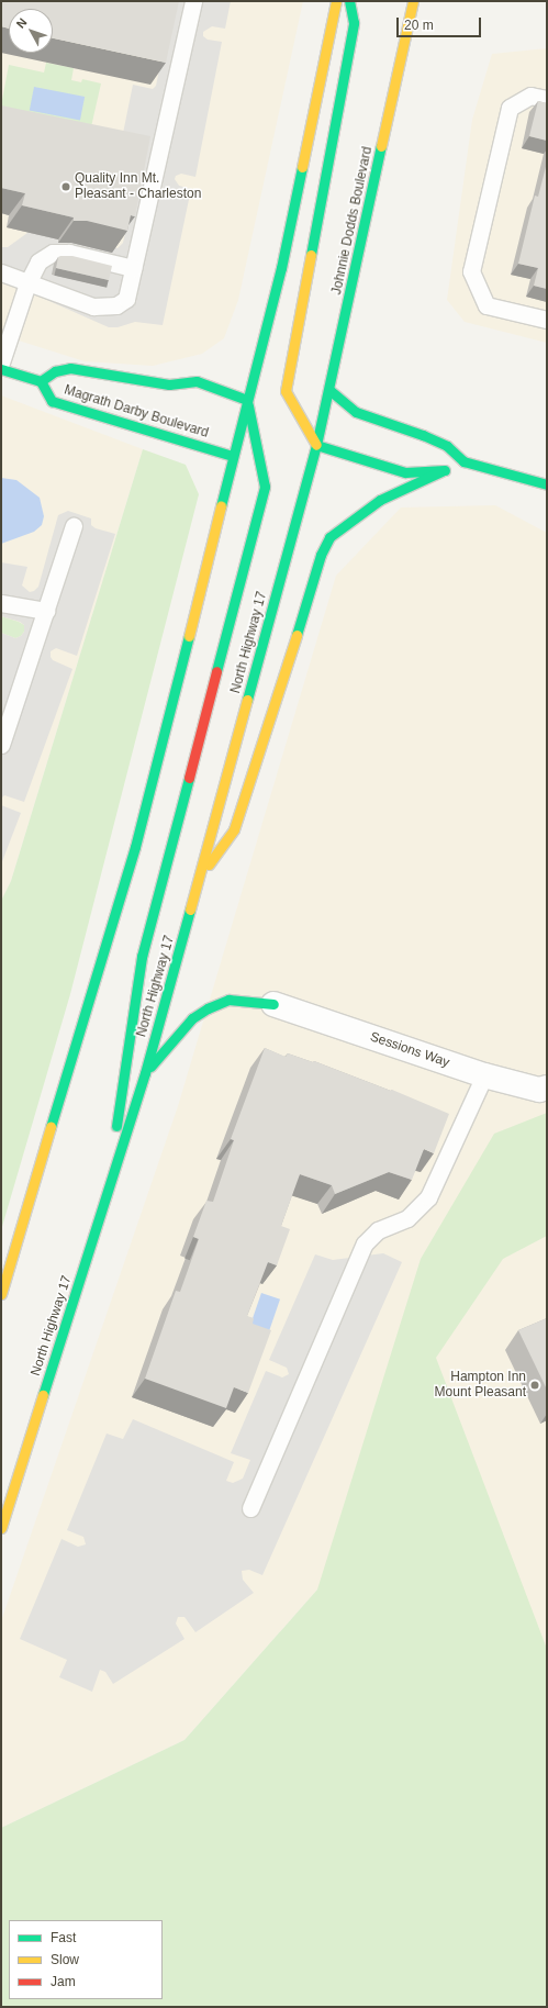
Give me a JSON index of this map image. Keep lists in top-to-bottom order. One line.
{"streets":{"main road":["Johnnie Dodds Boulevard","Magrath Darby Boulevard","North Highway 17"],"street":["Sessions Way"]},"crossings":[["Johnnie Dodds Boulevard","North Highway 17"]],"places":["Quality Inn Mt. Pleasant - Charleston","Hampton Inn Mount Pleasant"],"legend":["Fast","Slow","Jam"],"scale_bar":"20 m","north":"top left"}
